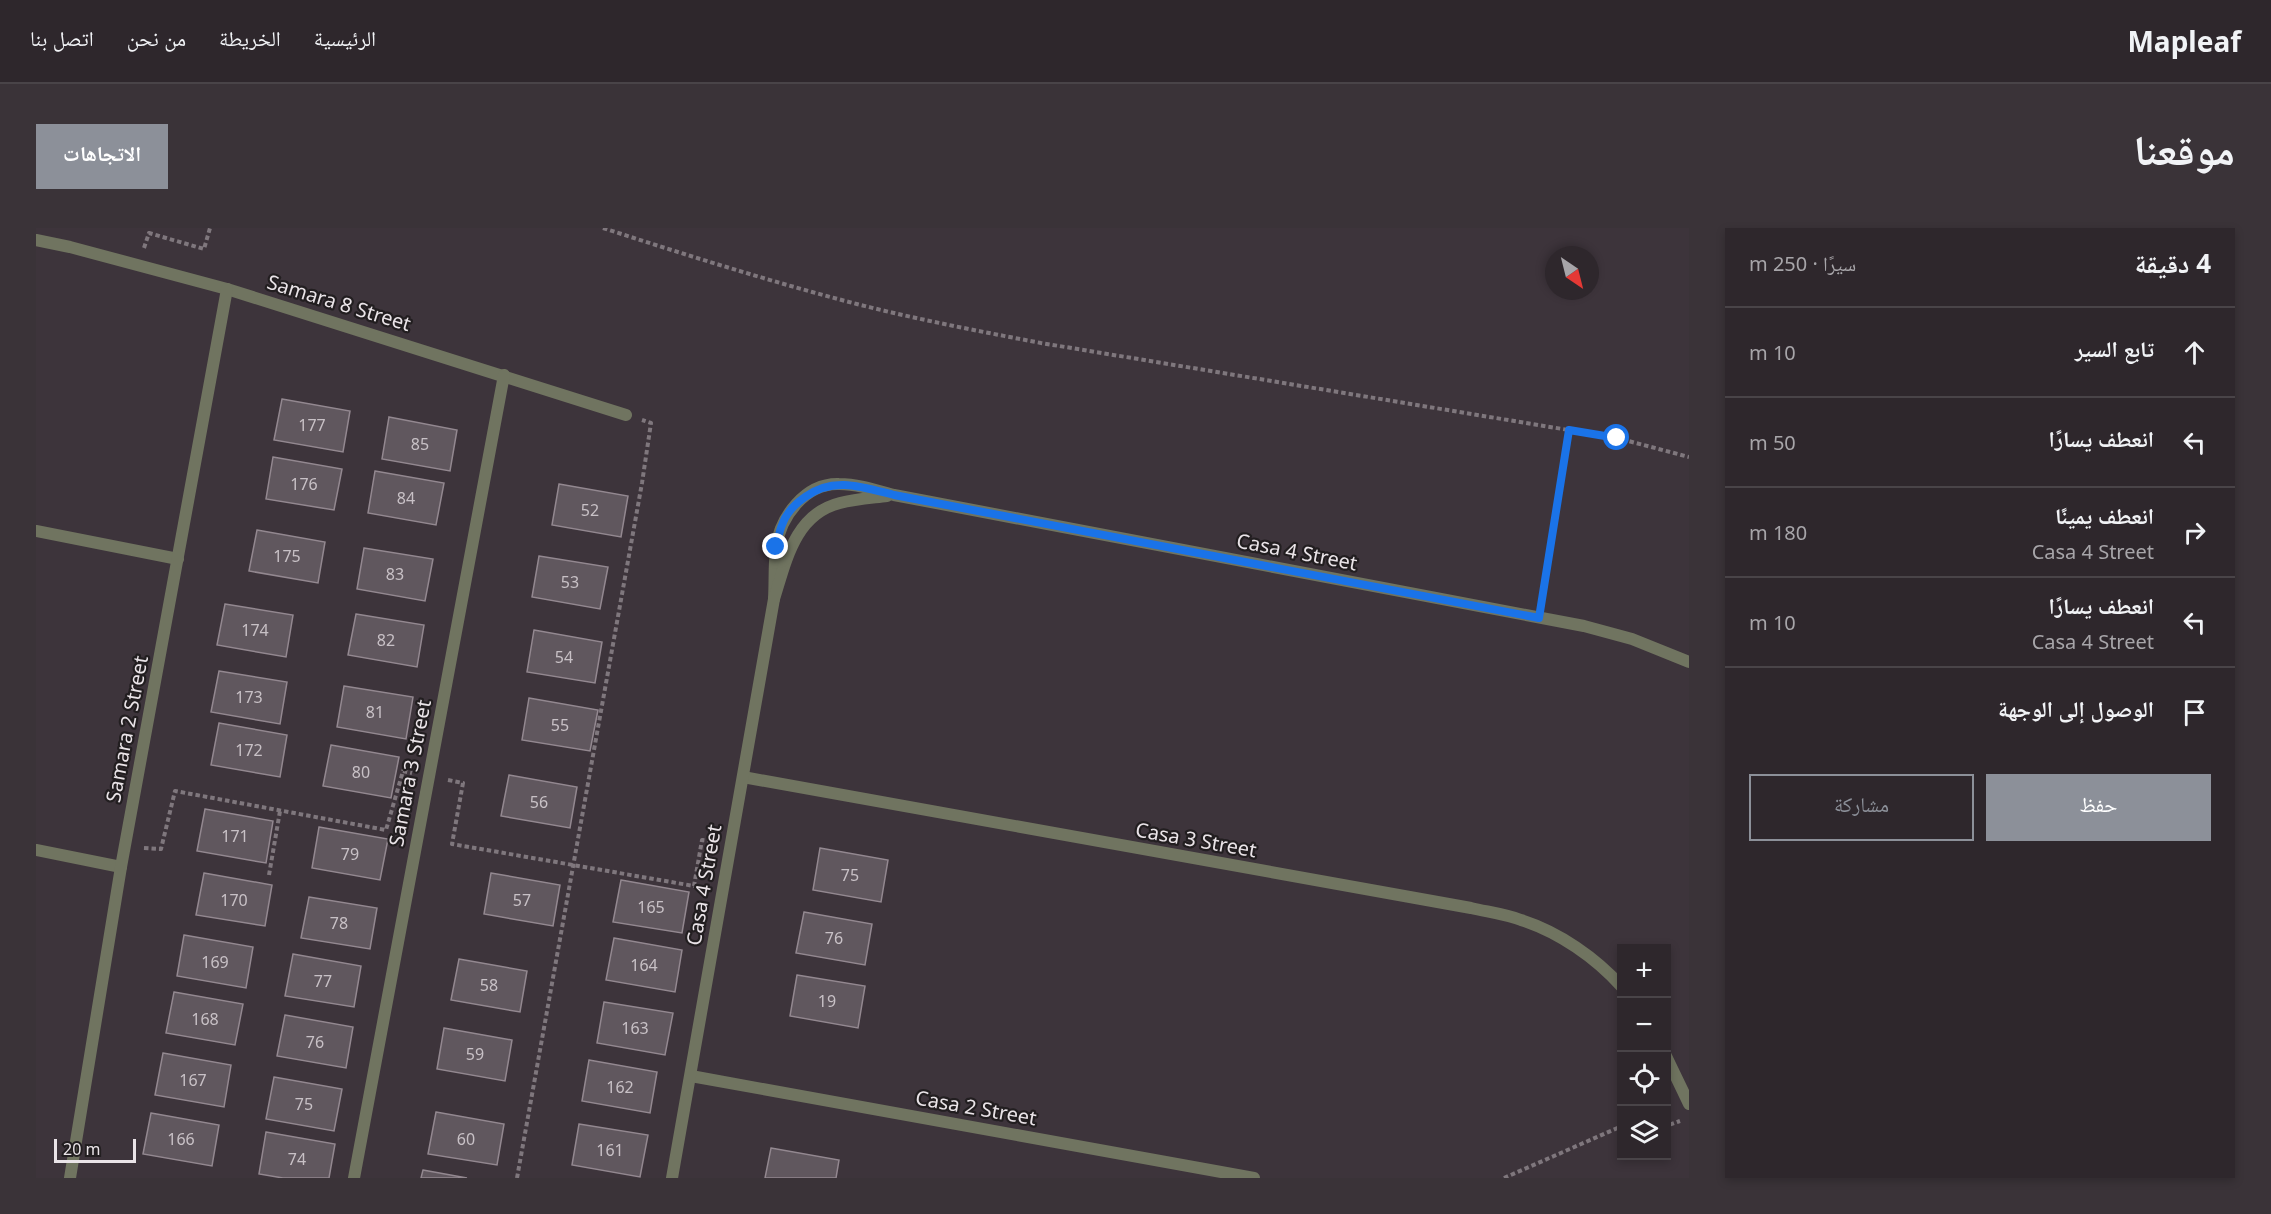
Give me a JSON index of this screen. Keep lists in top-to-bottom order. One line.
{"streets":{"street":["Samara 8 Street","Casa 4 Street","Samara 2 Street","Samara 3 Street","Casa 3 Street","Casa 2 Street"]},"crossings":[["Samara 8 Street","Samara 2 Street"],["Samara 8 Street","Samara 3 Street"],["Casa 4 Street","Casa 3 Street"],["Casa 4 Street","Casa 2 Street"]],"house_numbers":["177","85","176","84","52","175","83","53","174","82","54","173","81","55","172","80","56","171","79","75","170","57","165","78","76","169","164","77","58","19","168","163","76","59","167","162","75","166","60","161","74"],"scale_bar":"20 m","north":"bottom right","page":{"header":"Mapleaf","nav":["الرئيسية","الخريطة","من نحن","اتصل بنا"],"title":"موقعنا","buttons":["الاتجاهات",["حفظ","مشاركة"]],"heading":["4 دقيقة","سيرًا · 250 m"],"list":[["تابع السير","10 m"],["انعطف يسارًا","50 m"],["انعطف يمينًا","Casa 4 Street","180 m"],["انعطف يسارًا","Casa 4 Street","10 m"],"الوصول إلى الوجهة"],"map_buttons":["+","−"],"scale":"20 m"}}
